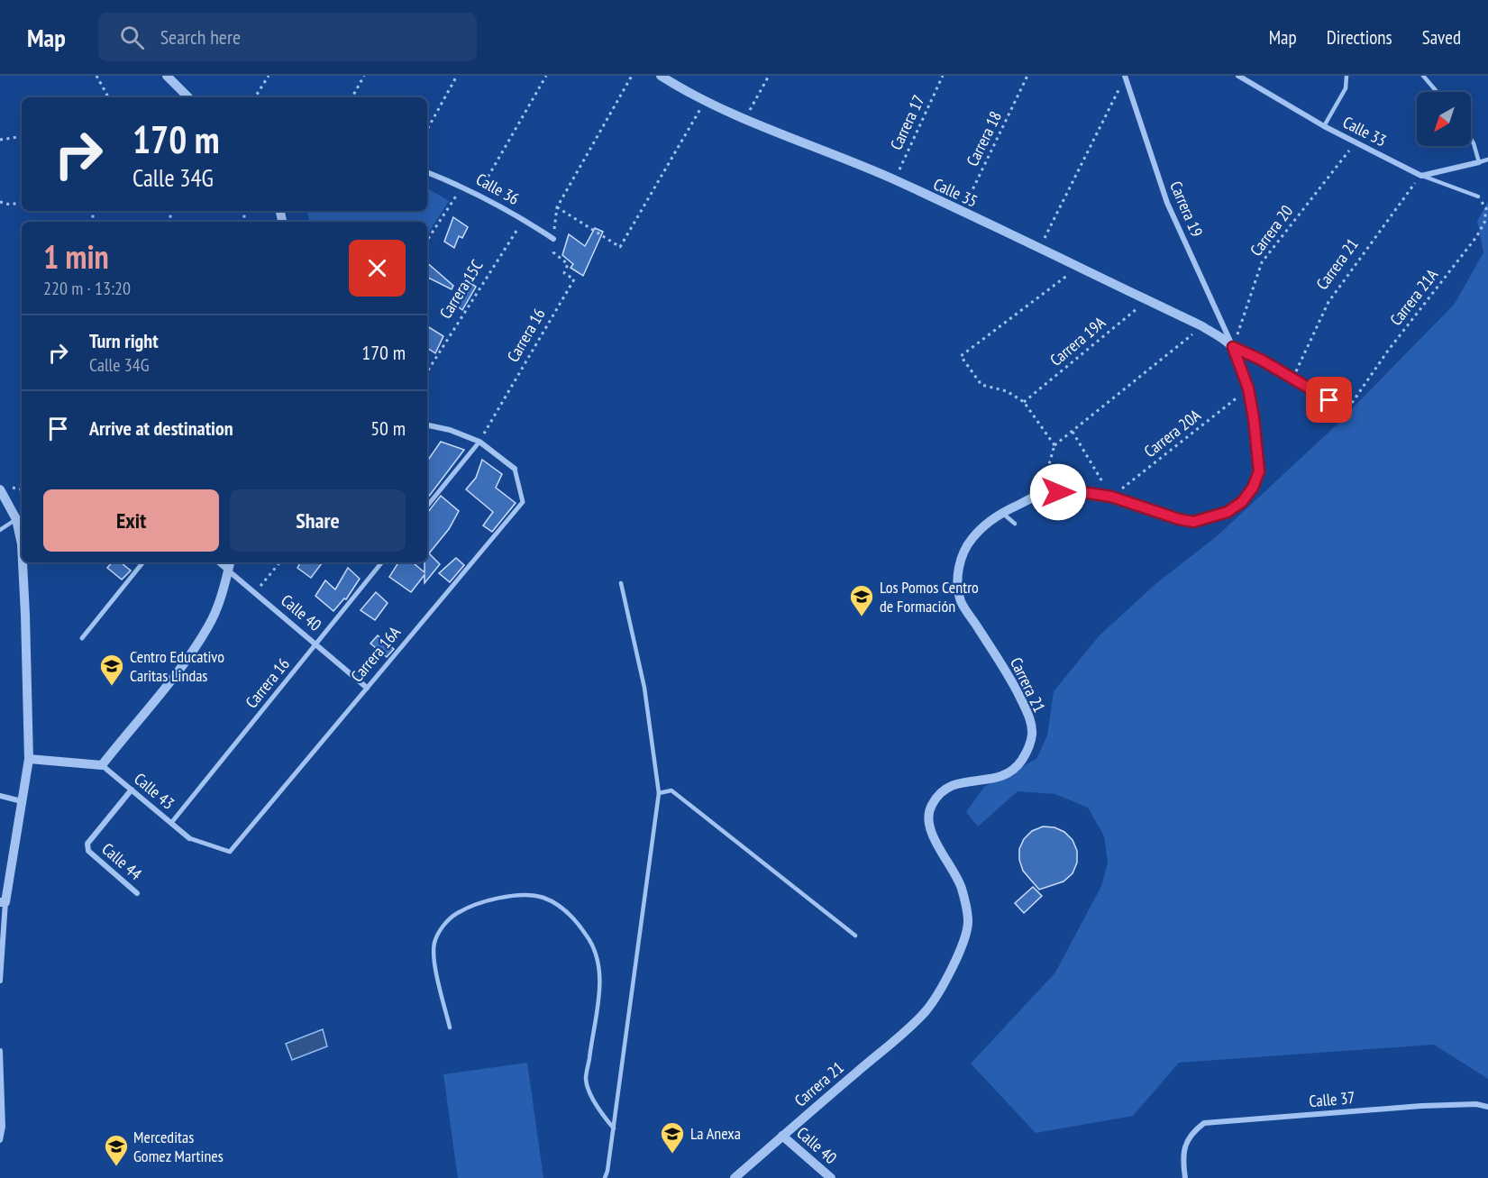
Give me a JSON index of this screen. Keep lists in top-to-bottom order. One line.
{"streets":{"street":["Calle 33","Calle 36","Calle 35","Carrera 19","Carrera 21","Carrera 16","Calle 40","Carrera 16A","Calle 43","Calle 44","Calle 37"],"path":["Carrera 17","Carrera 18","Carrera 20","Carrera 15C","Carrera 21A","Carrera 19A","Carrera 20A"]},"crossings":[["Carrera 17","Calle 35"],["Calle 33","Carrera 20"],["Calle 33","Carrera 21"],["Carrera 18","Calle 35"],["Calle 36","Carrera 15C"],["Calle 36","Carrera 16"],["Calle 35","Carrera 19"],["Calle 35","Carrera 20"],["Calle 35","Carrera 21"],["Calle 35","Carrera 19A"],["Carrera 19","Carrera 20"],["Carrera 19","Carrera 21"],["Carrera 20","Carrera 21"],["Carrera 21","Carrera 20A"],["Carrera 21","Calle 40"],["Carrera 16","Calle 40"],["Carrera 16","Calle 43"],["Calle 40","Carrera 16A"],["Carrera 16A","Calle 43"],["Calle 43","Calle 44"]],"places":{"school or university":["Los Pomos Centro de Formación","Centro Educativo Caritas Lindas","La Anexa","Merceditas Gomez Martines"]},"north":"bottom left","page":{"header":"Map","search":"Search here","nav":["Map","Directions","Saved"],"turn":["170 m","Calle 34G"],"heading":["1 min","220 m · 13:20"],"list":[{"name":"Turn right","note":"Calle 34G","value":"170 m"},{"name":"Arrive at destination","value":"50 m"}],"buttons":["Exit","Share"]}}
